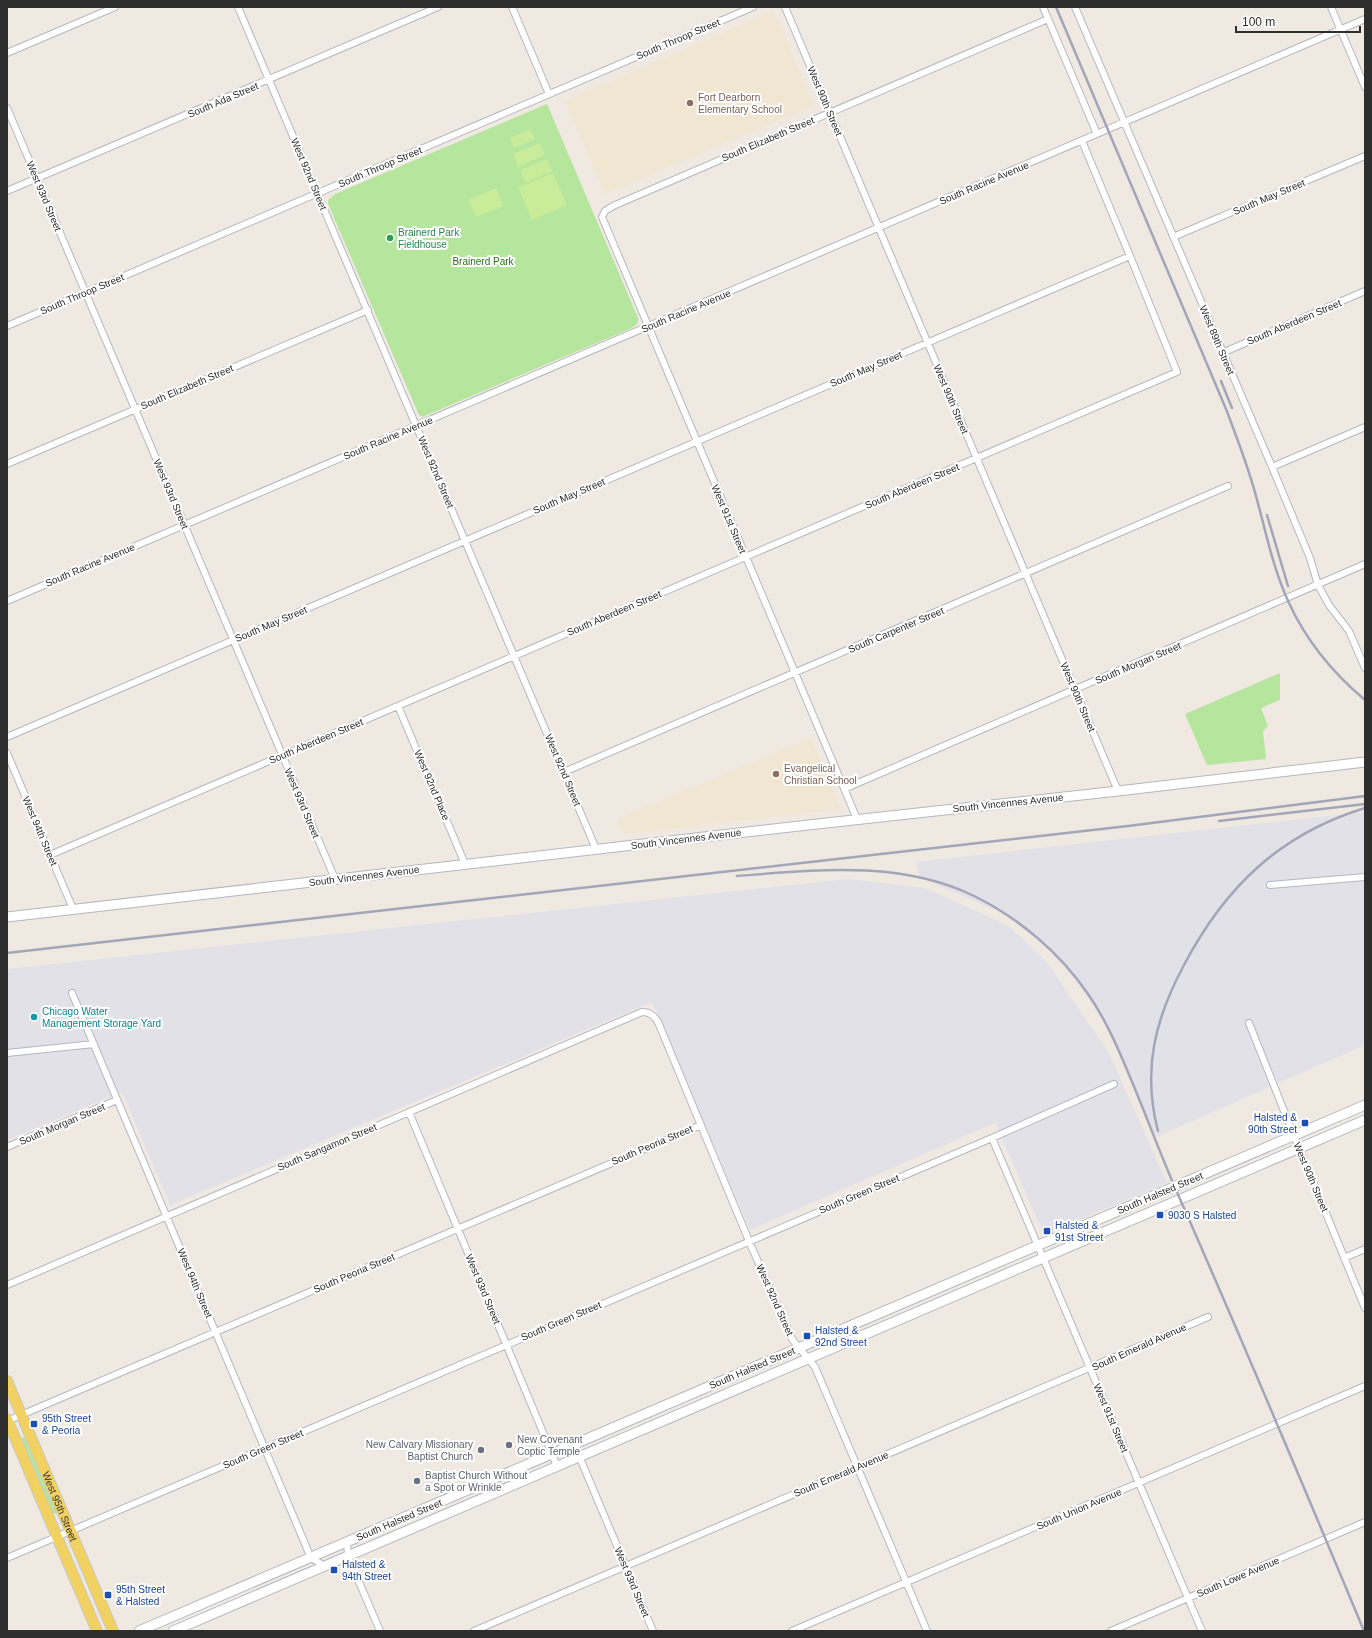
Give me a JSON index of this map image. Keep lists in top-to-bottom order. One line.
{"streets":{"main road":["South Vincennes Avenue","South Halsted Street","West 95th Street"],"street":["South Throop Street","South Ada Street","West 90th Street","South Elizabeth Street","West 92nd Street","South Racine Avenue","West 93rd Street","South May Street","South Aberdeen Street","West 89th Street","West 91st Street","South Carpenter Street","South Morgan Street","West 92nd Place","West 94th Street","South Peoria Street","South Sangamon Street","South Green Street","South Emerald Avenue","South Union Avenue","South Lowe Avenue"]},"crossings":[["South Throop Street","West 92nd Street"],["South Throop Street","West 93rd Street"],["South Ada Street","West 92nd Street"],["South Ada Street","West 93rd Street"],["West 90th Street","South Elizabeth Street"],["West 90th Street","South Racine Avenue"],["West 90th Street","South May Street"],["West 90th Street","South Aberdeen Street"],["West 90th Street","South Carpenter Street"],["West 90th Street","South Morgan Street"],["West 90th Street","South Vincennes Avenue"],["West 90th Street","South Halsted Street"],["South Elizabeth Street","West 92nd Street"],["South Elizabeth Street","West 93rd Street"],["South Elizabeth Street","West 91st Street"],["West 92nd Street","South Racine Avenue"],["West 92nd Street","South May Street"],["West 92nd Street","South Aberdeen Street"],["West 92nd Street","South Carpenter Street"],["West 92nd Street","South Vincennes Avenue"],["West 92nd Street","South Peoria Street"],["West 92nd Street","South Sangamon Street"],["West 92nd Street","South Halsted Street"],["West 92nd Street","South Green Street"],["West 92nd Street","South Emerald Avenue"],["West 92nd Street","South Union Avenue"],["South Racine Avenue","West 93rd Street"],["South Racine Avenue","West 89th Street"],["South Racine Avenue","West 91st Street"],["West 93rd Street","South May Street"],["West 93rd Street","South Aberdeen Street"],["West 93rd Street","South Vincennes Avenue"],["West 93rd Street","South Peoria Street"],["West 93rd Street","South Sangamon Street"],["West 93rd Street","South Halsted Street"],["West 93rd Street","South Green Street"],["West 93rd Street","South Emerald Avenue"],["South May Street","South Aberdeen Street"],["South May Street","West 89th Street"],["South May Street","West 91st Street"],["South Aberdeen Street","West 89th Street"],["South Aberdeen Street","West 91st Street"],["South Aberdeen Street","West 92nd Place"],["South Aberdeen Street","West 94th Street"],["West 89th Street","South Morgan Street"],["West 91st Street","South Carpenter Street"],["West 91st Street","South Morgan Street"],["West 91st Street","South Vincennes Avenue"],["West 91st Street","South Halsted Street"],["West 91st Street","South Green Street"],["West 91st Street","South Emerald Avenue"],["West 91st Street","South Union Avenue"],["West 91st Street","South Lowe Avenue"],["South Morgan Street","West 94th Street"],["West 92nd Place","South Vincennes Avenue"],["South Vincennes Avenue","West 94th Street"],["West 94th Street","South Peoria Street"],["West 94th Street","South Sangamon Street"],["West 94th Street","South Halsted Street"],["West 94th Street","South Green Street"],["South Peoria Street","West 95th Street"],["South Green Street","West 95th Street"]],"parks":["Brainerd Park"],"places":{"other":["Fort Dearborn Elementary School","Brainerd Park Fieldhouse","Evangelical Christian School","Chicago Water Management Storage Yard","New Covenant Coptic Temple","New Calvary Missionary Baptist Church","Baptist Church Without a Spot or Wrinkle"],"transit":["Halsted & 90th Street","9030 S Halsted","Halsted & 91st Street","Halsted & 92nd Street","95th Street & Peoria","Halsted & 94th Street","95th Street & Halsted"]},"scale_bar":"100 m"}
